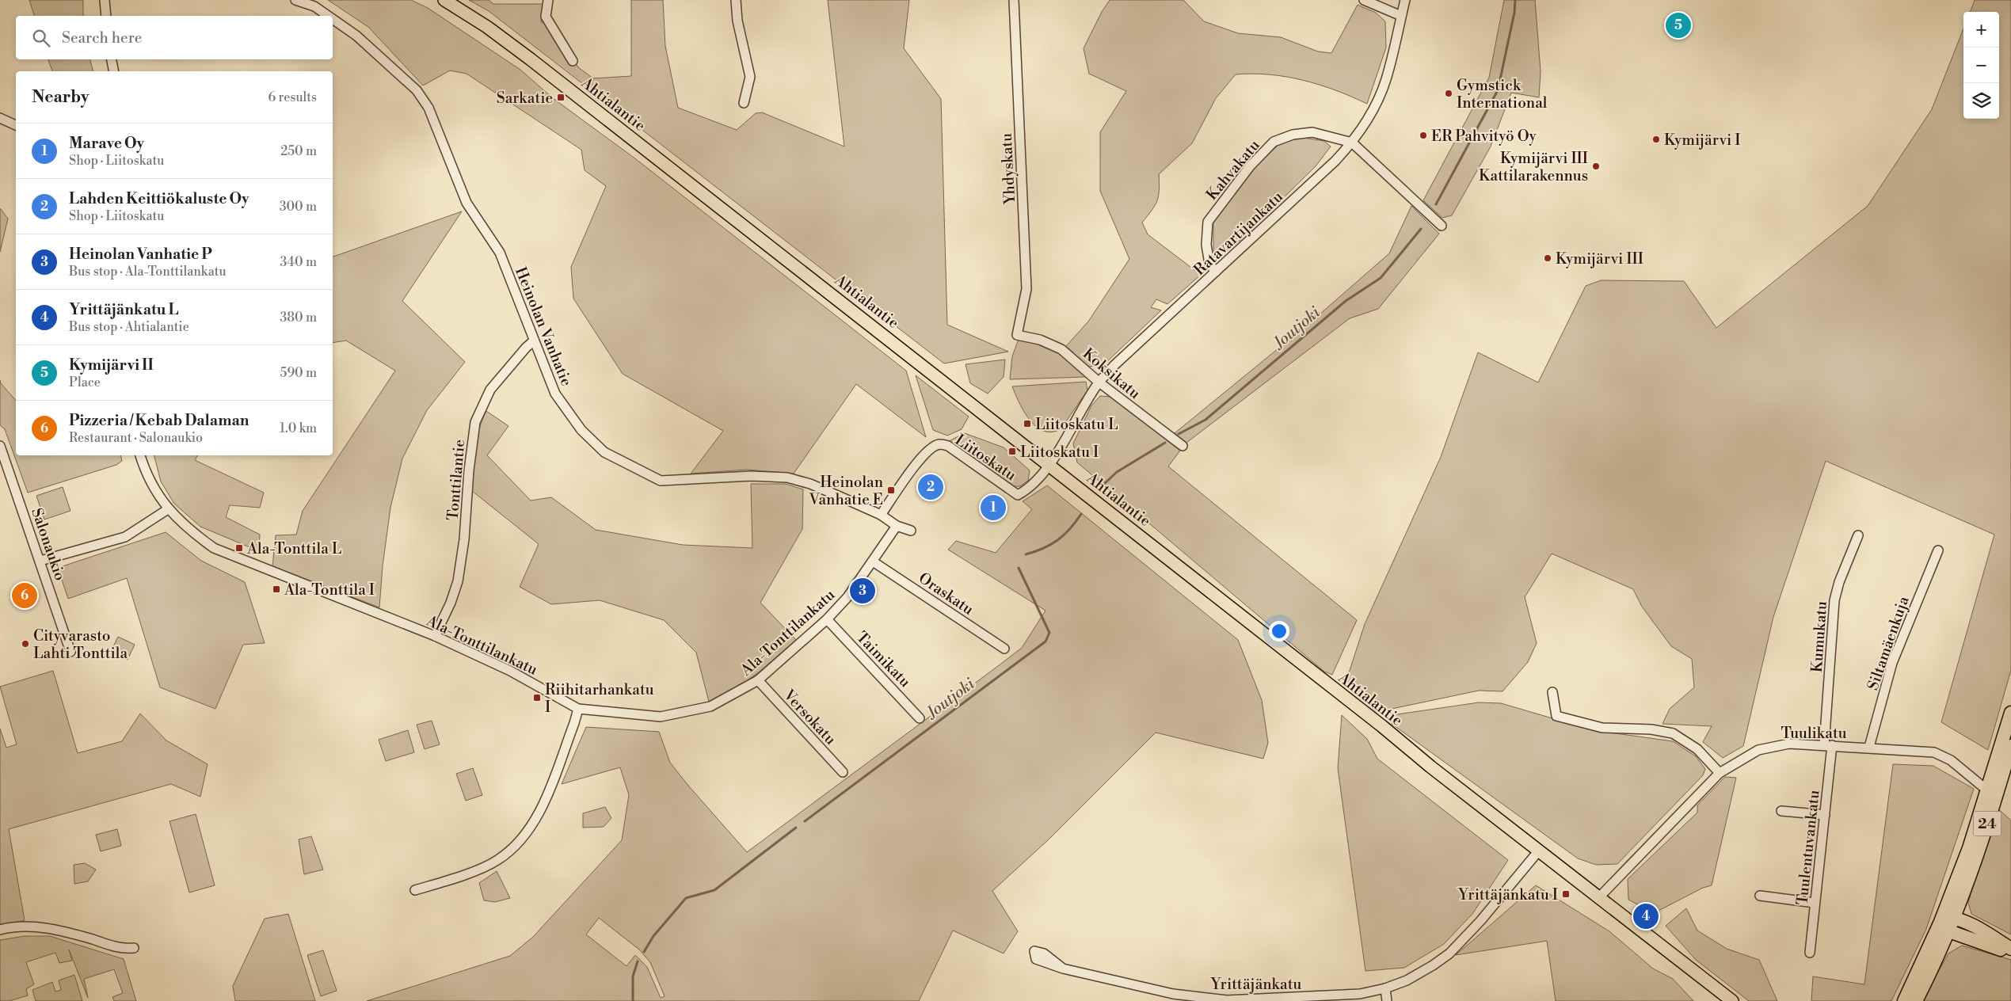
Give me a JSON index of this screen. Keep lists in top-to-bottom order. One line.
{"streets":{"highway":["24"],"main road":["Ahtialantie"],"street":["Yhdyskatu","Kahvakatu","Ratavartijankatu","Heinolan Vanhatie","Koksikatu","Liitoskatu","Tonttilantie","Salonaukio","Oraskatu","Ala-Tonttilankatu","Kumukatu","Siltamäenkuja","Taimikatu","Versokatu","Tuulikatu","Tuulentuvankatu","Yrittäjänkatu"]},"crossings":[["Ahtialantie","Ratavartijankatu"],["Ahtialantie","Liitoskatu"],["Ahtialantie","Tuulikatu"],["Ahtialantie","Yrittäjänkatu"],["Yhdyskatu","Koksikatu"],["Kahvakatu","Ratavartijankatu"],["Ratavartijankatu","Koksikatu"],["Ratavartijankatu","Liitoskatu"],["Heinolan Vanhatie","Liitoskatu"],["Heinolan Vanhatie","Tonttilantie"],["Heinolan Vanhatie","Ala-Tonttilankatu"],["Tonttilantie","Ala-Tonttilankatu"],["Oraskatu","Ala-Tonttilankatu"],["Ala-Tonttilankatu","Taimikatu"],["Ala-Tonttilankatu","Versokatu"],["Kumukatu","Tuulikatu"],["Kumukatu","Tuulentuvankatu"],["Siltamäenkuja","Tuulikatu"],["Tuulikatu","Tuulentuvankatu"]],"water":["Joutjoki"],"places":{"other":["Gymstick International","ER Pahvityö Oy","Kymijärvi I","Kymijärvi III Kattilarakennus","Kymijärvi III","Cityvarasto Lahti Tonttila"],"transit":["Sarkatie","Liitoskatu L","Liitoskatu I","Heinolan Vanhatie E","Ala-Tonttila L","Ala-Tonttila I","Riihitarhankatu I","Yrittäjänkatu I"]},"page":{"pins":["5","2","1","3","6","4"],"map_buttons":["+","−"],"search":"Search here","heading":["Nearby","6 results"],"list":[{"mark":"1","name":"Marave Oy","note":"Shop · Liitoskatu","value":"250 m"},{"mark":"2","name":"Lahden Keittiökaluste Oy","note":"Shop · Liitoskatu","value":"300 m"},{"mark":"3","name":"Heinolan Vanhatie P","note":"Bus stop · Ala-Tonttilankatu","value":"340 m"},{"mark":"4","name":"Yrittäjänkatu L","note":"Bus stop · Ahtialantie","value":"380 m"},{"mark":"5","name":"Kymijärvi II","note":"Place","value":"590 m"},{"mark":"6","name":"Pizzeria / Kebab Dalaman","note":"Restaurant · Salonaukio","value":"1.0 km"}]}}
